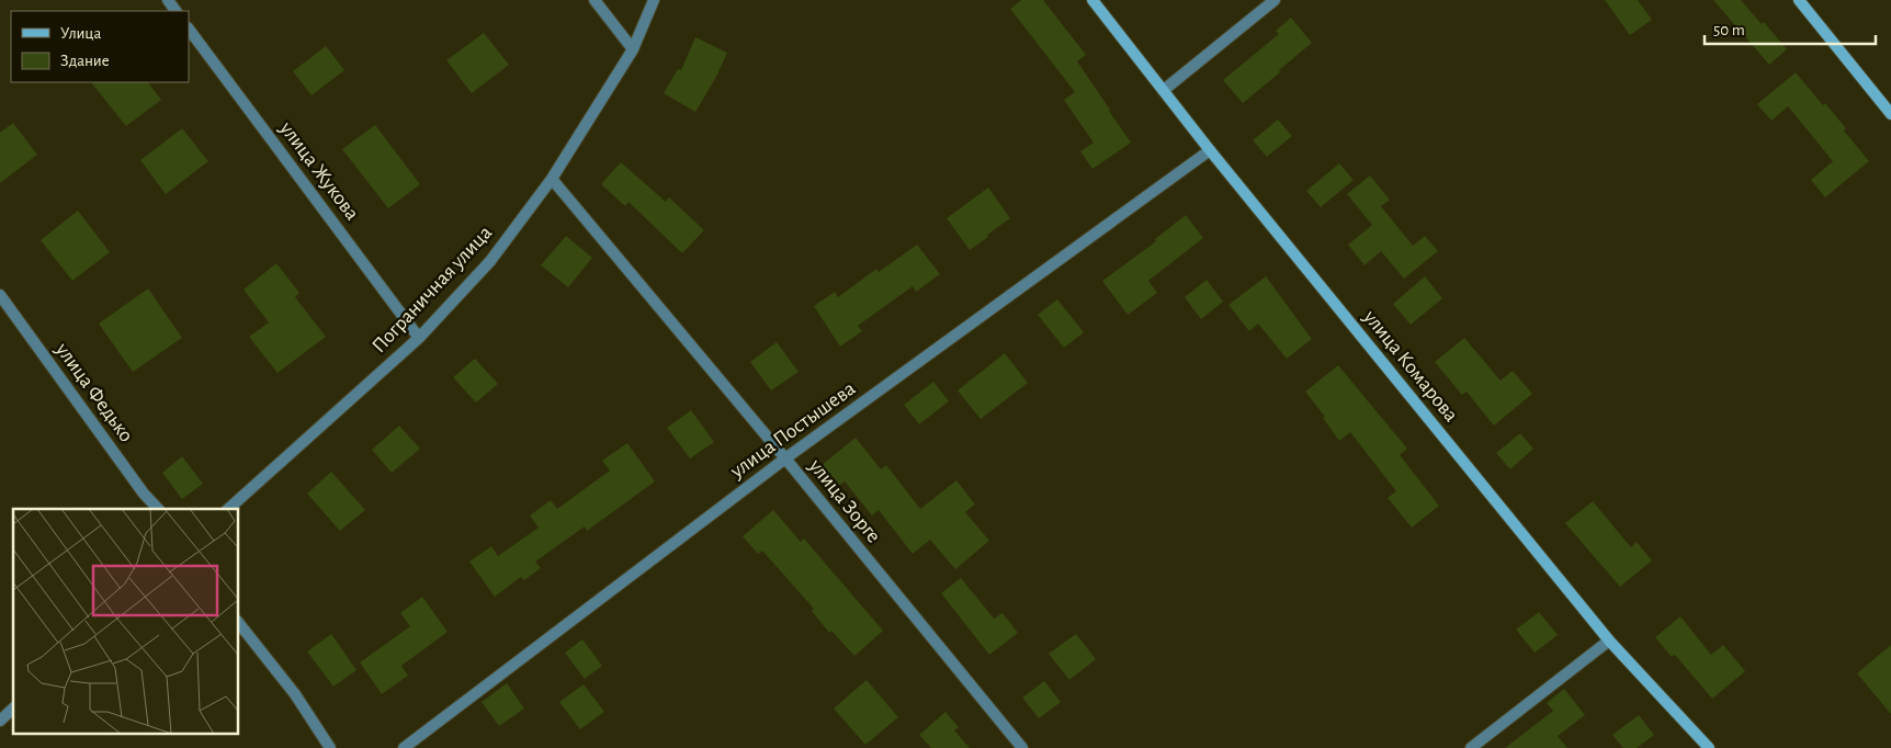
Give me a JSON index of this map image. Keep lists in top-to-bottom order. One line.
{"streets":{"street":["улица Жукова","Пограничная улица","улица Комарова","улица Федько","улица Постышева","улица Зорге"]},"crossings":[["улица Жукова","Пограничная улица"],["Пограничная улица","улица Зорге"],["улица Комарова","улица Постышева"],["улица Постышева","улица Зорге"]],"legend":["Улица","Здание"],"scale_bar":"50 m"}
